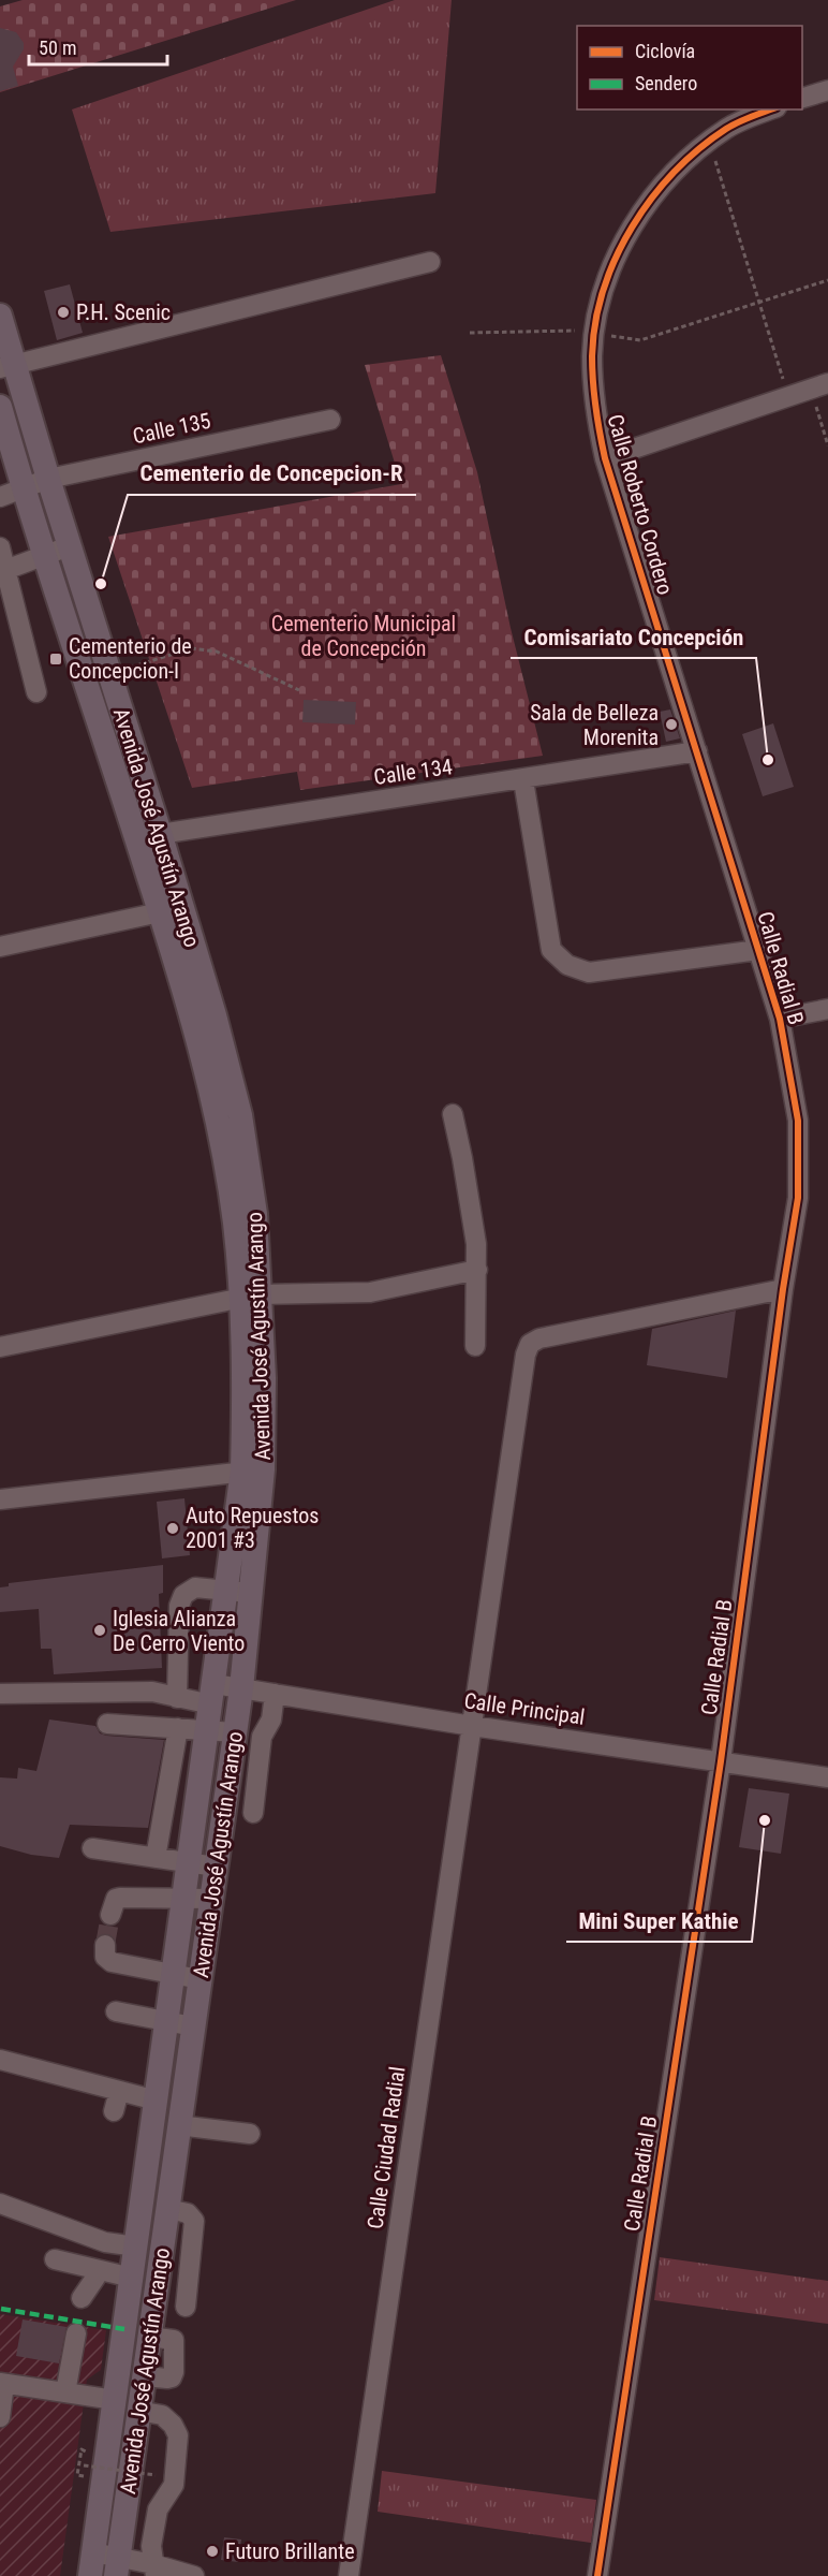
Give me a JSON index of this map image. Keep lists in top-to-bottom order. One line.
{"streets":{"main road":["Avenida José Agustín Arango"],"street":["Calle 135","Calle Roberto Cordero","Calle 134","Calle Radial B","Calle Principal","Calle Ciudad Radial"]},"crossings":[["Calle 135","Avenida José Agustín Arango"],["Calle Roberto Cordero","Calle 134"],["Calle Roberto Cordero","Calle Radial B"],["Calle 134","Avenida José Agustín Arango"],["Calle 134","Calle Radial B"],["Avenida José Agustín Arango","Calle Principal"],["Calle Radial B","Calle Principal"],["Calle Radial B","Calle Ciudad Radial"],["Calle Principal","Calle Ciudad Radial"]],"parks":["Cementerio Municipal de Concepción"],"places":{"other":["P.H. Scenic","Cementerio de Concepcion-R","Sala de Belleza Morenita","Comisariato Concepción","Auto Repuestos 2001 #3","Iglesia Alianza De Cerro Viento","Mini Super Kathie","Futuro Brillante"],"transit":["Cementerio de Concepcion-I"]},"legend":["Ciclovía","Sendero"],"scale_bar":"50 m"}
